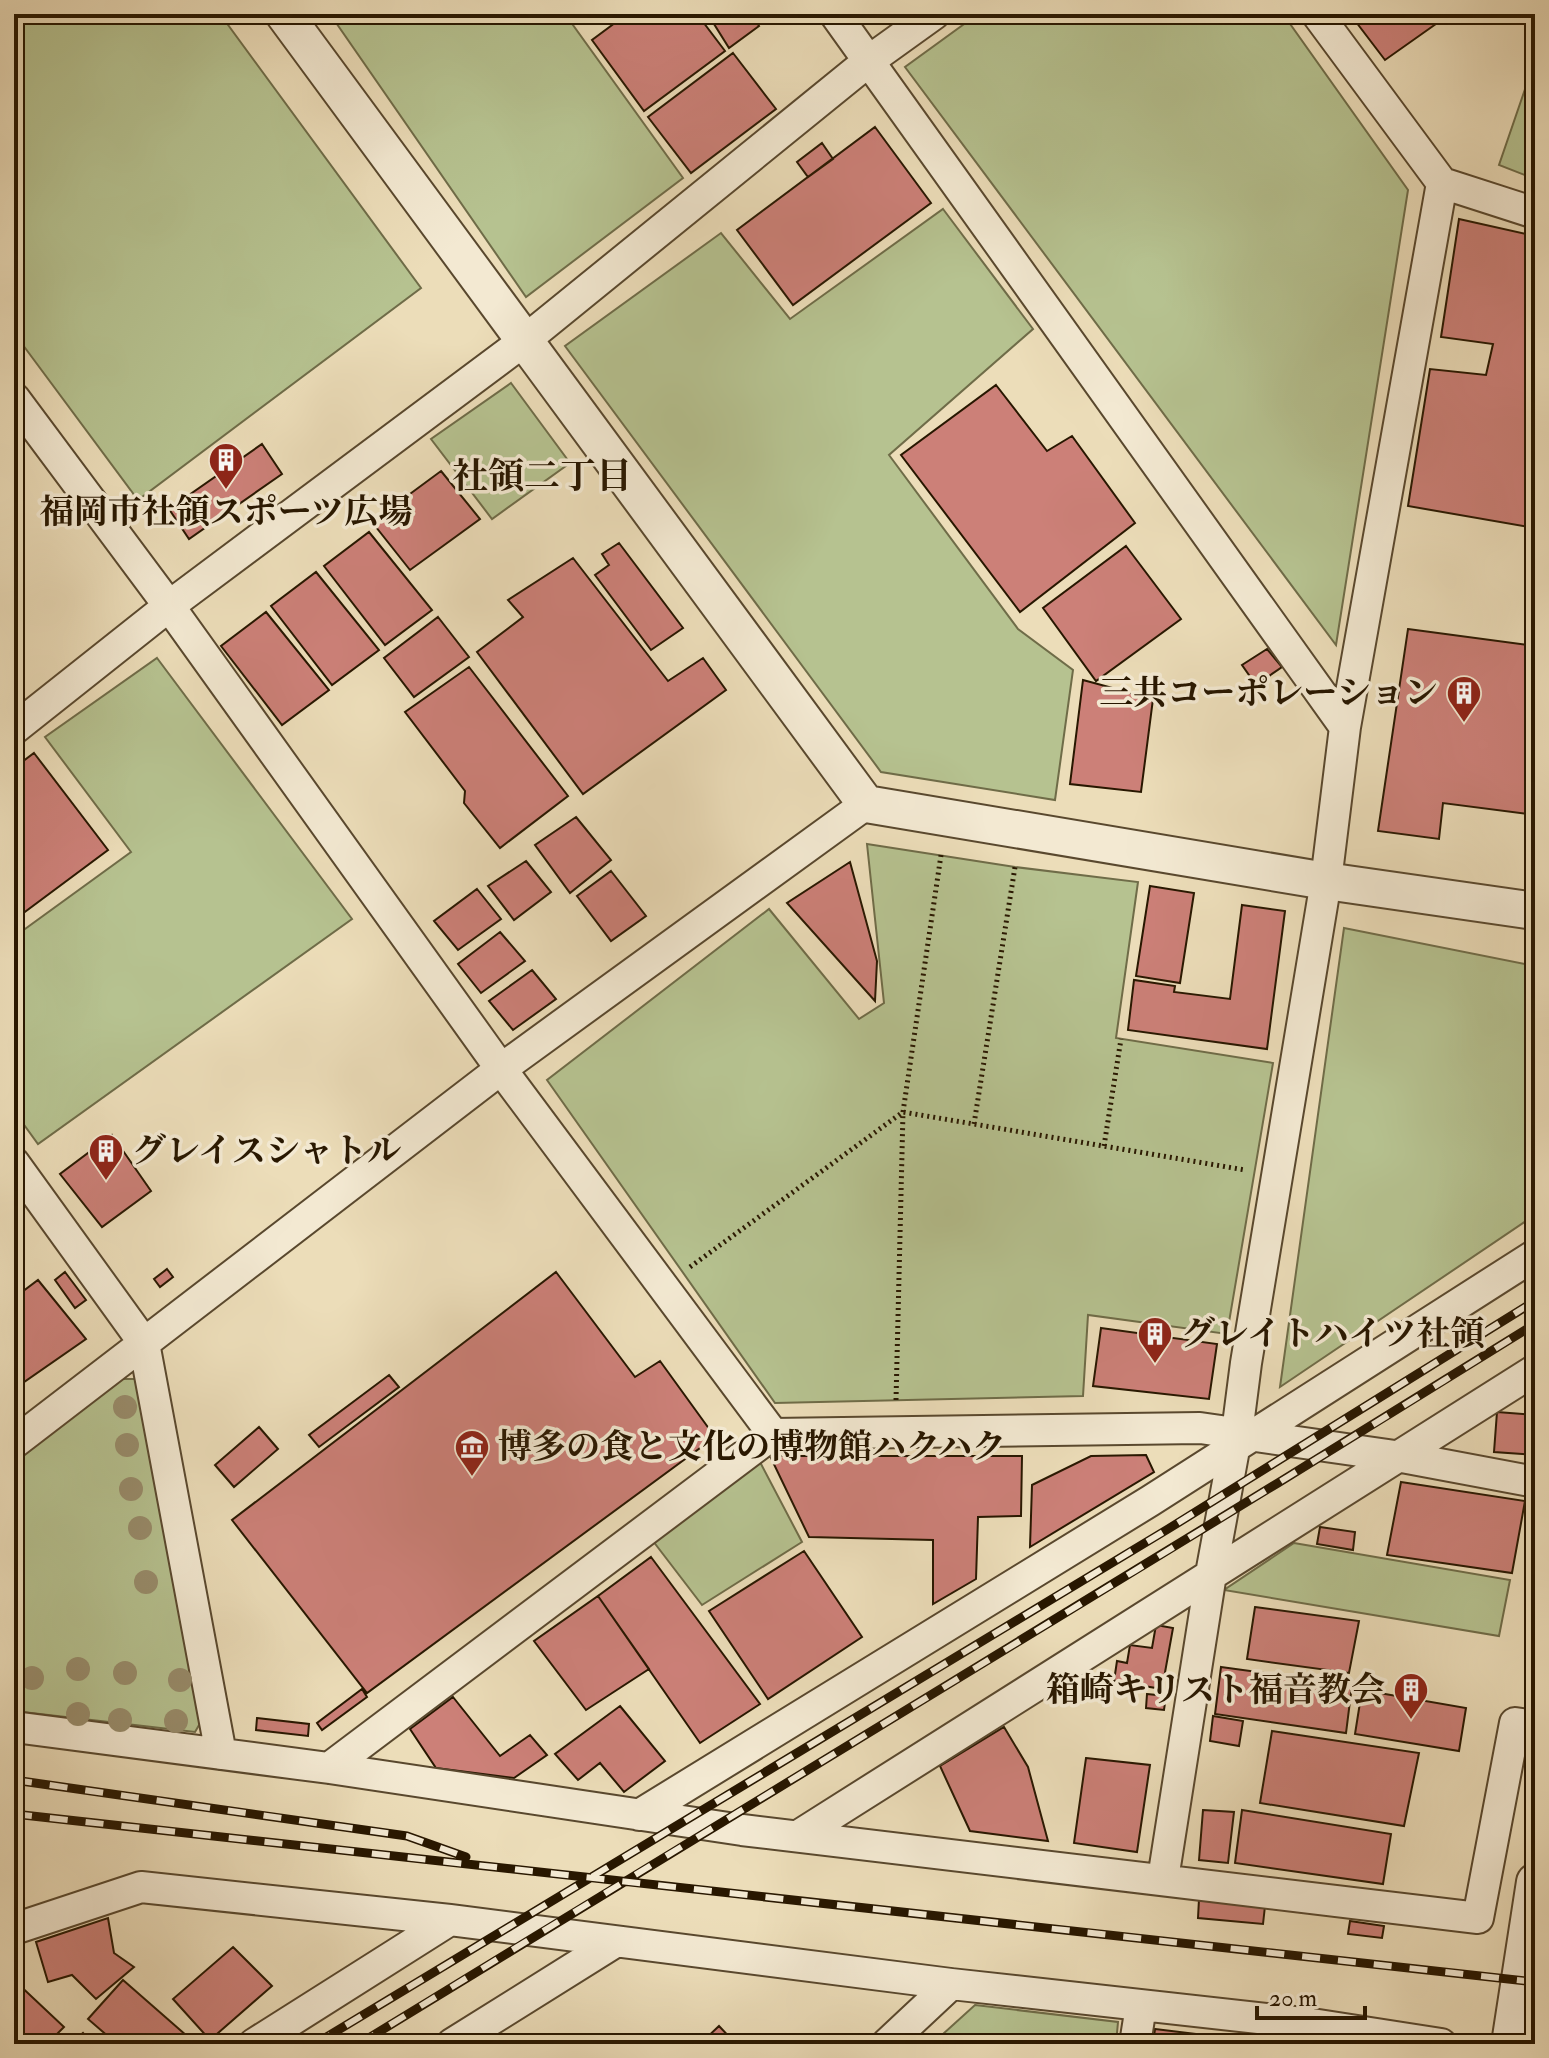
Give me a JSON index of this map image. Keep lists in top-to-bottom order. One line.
{"districts":["社領二丁目"],"places":{"building":["福岡市社領スポーツ広場","三共コーポレーション","グレイスシャトル","グレイトハイツ社領","箱崎キリスト福音教会"],"museum":["博多の食と文化の博物館ハクハク"]},"scale_bar":"20 m"}
